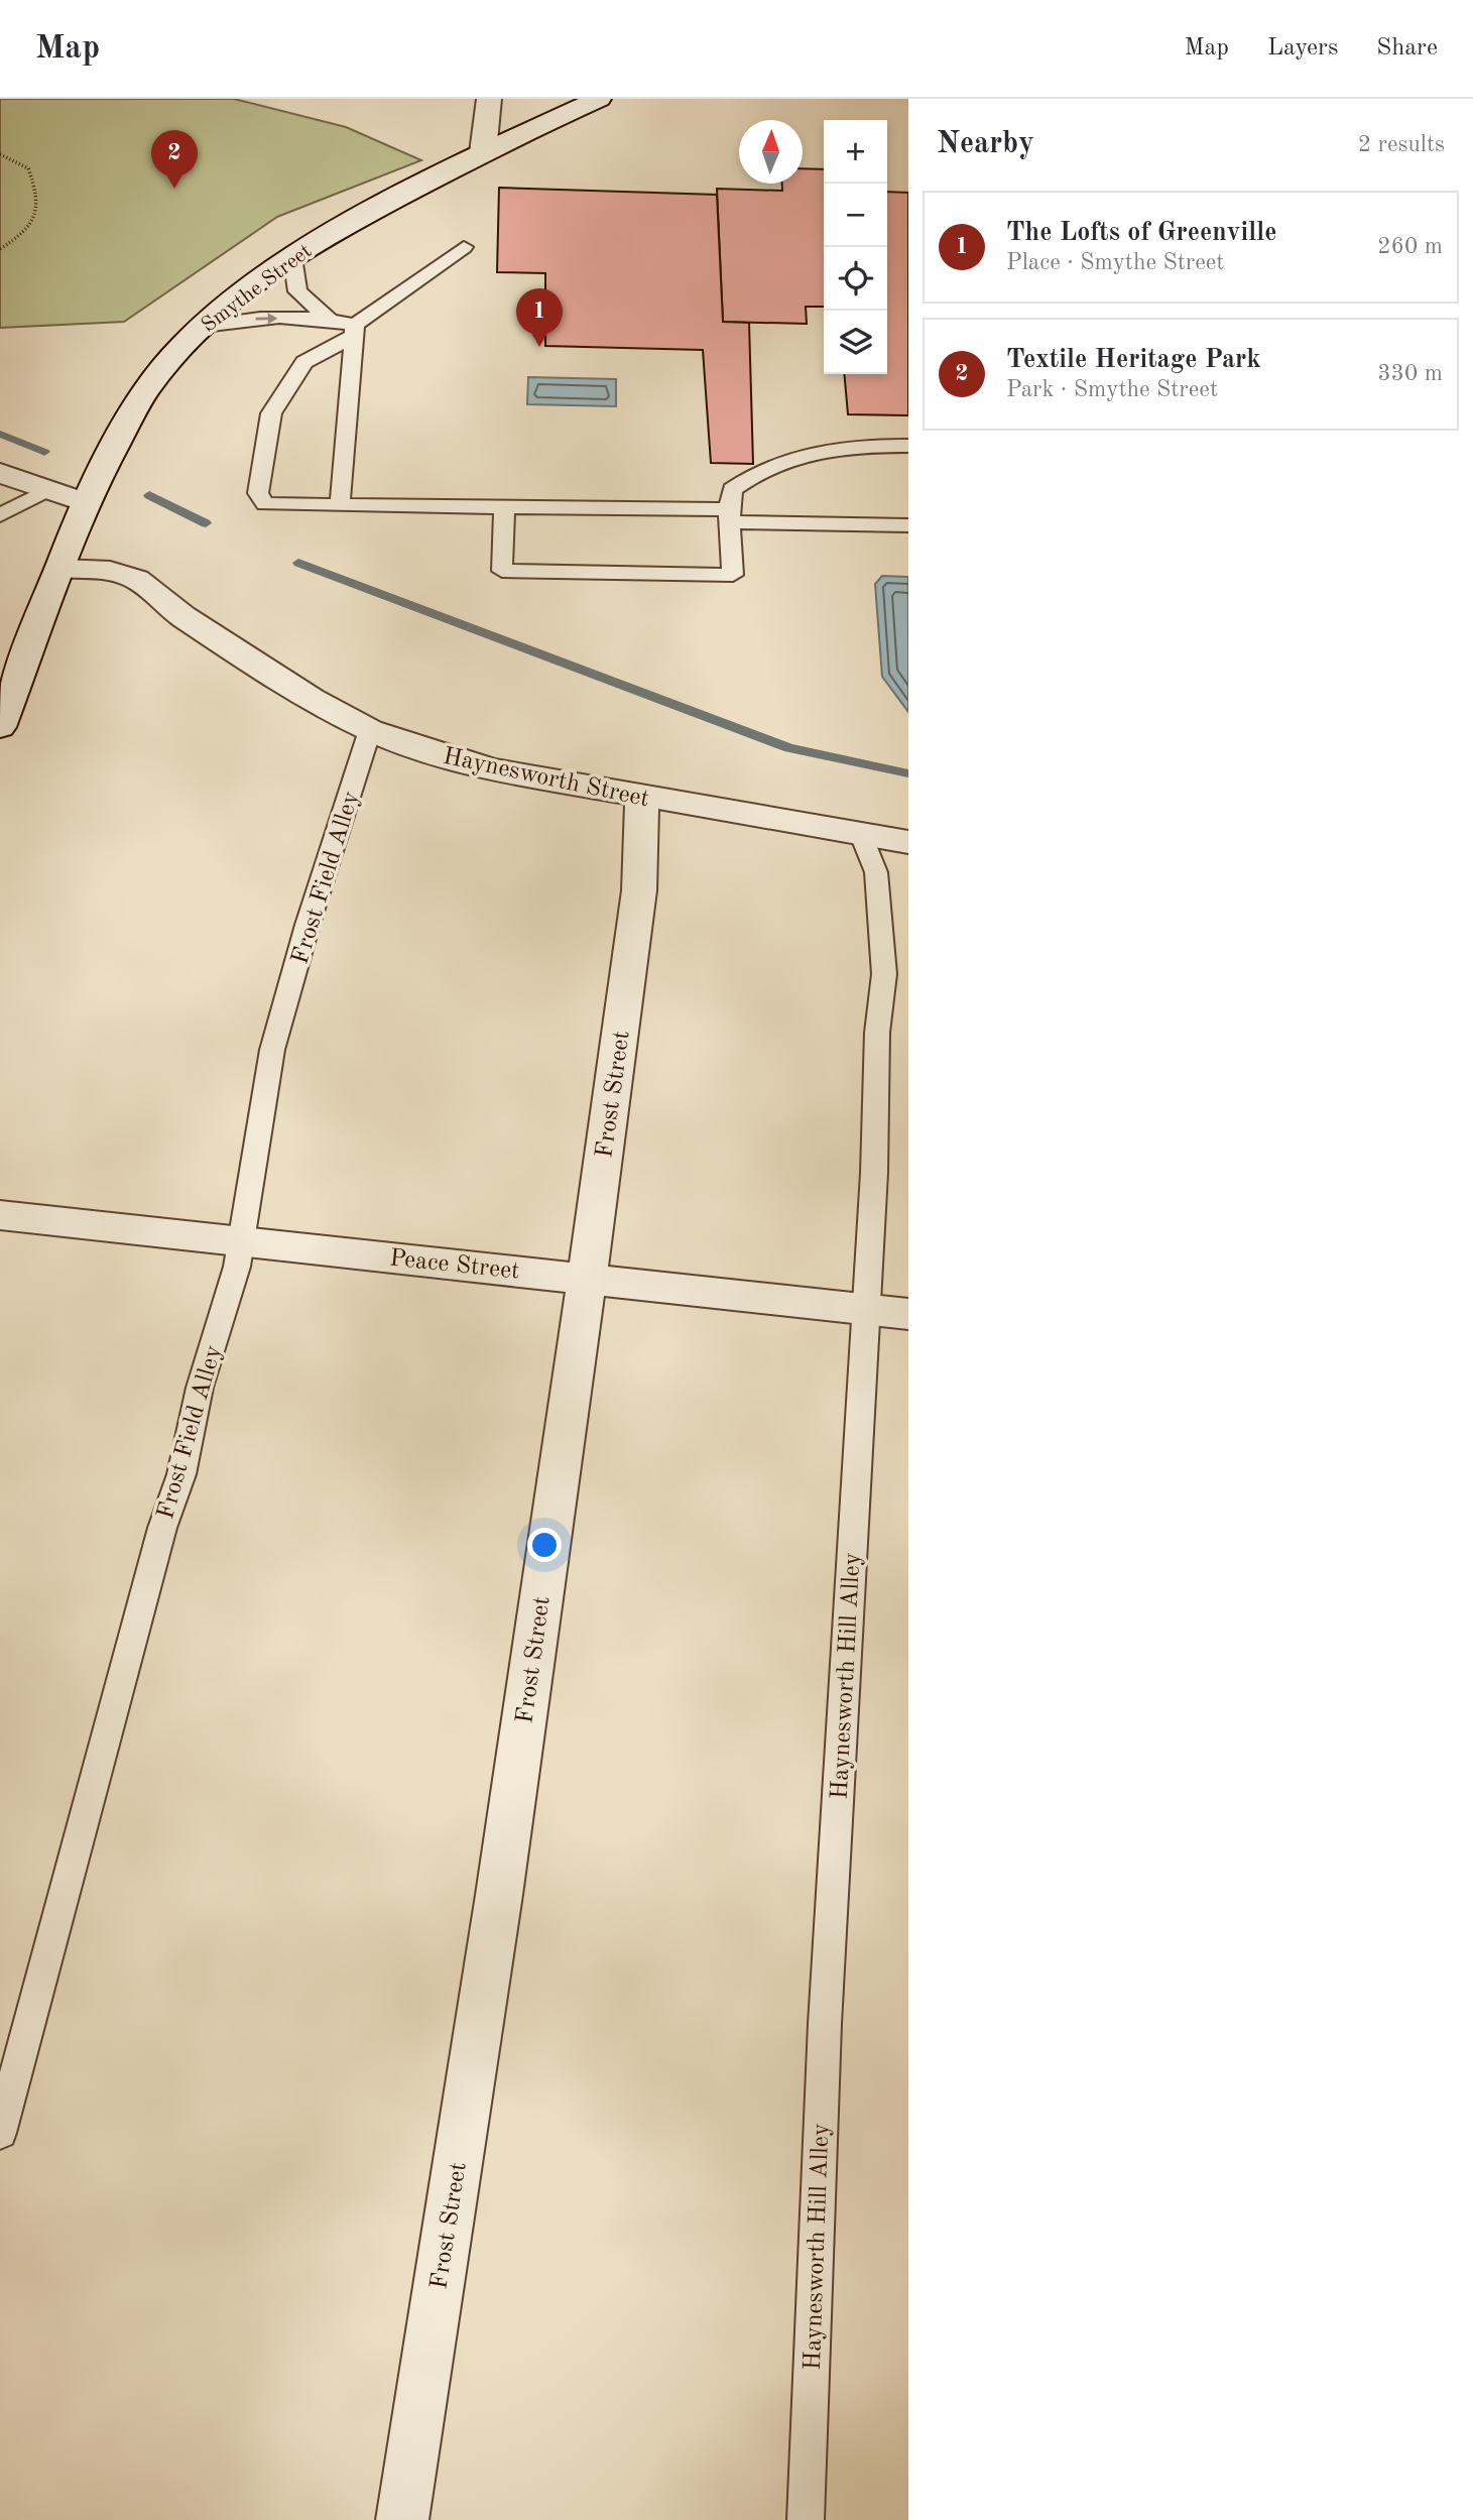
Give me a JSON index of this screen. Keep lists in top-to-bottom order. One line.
{"streets":{"street":["Smythe Street","Haynesworth Street","Frost Street","Peace Street"],"lane":["Frost Field Alley","Haynesworth Hill Alley"]},"crossings":[["Smythe Street","Haynesworth Street"],["Haynesworth Street","Frost Field Alley"],["Haynesworth Street","Frost Street"],["Haynesworth Street","Haynesworth Hill Alley"],["Frost Field Alley","Peace Street"],["Frost Street","Peace Street"],["Peace Street","Haynesworth Hill Alley"]],"north":"top","page":{"header":"Map","nav":["Map","Layers","Share"],"heading":["Nearby","2 results"],"map_buttons":["+","−"],"pins":["2","1"],"list":[{"mark":"1","name":"The Lofts of Greenville","note":"Place · Smythe Street","value":"260 m"},{"mark":"2","name":"Textile Heritage Park","note":"Park · Smythe Street","value":"330 m"}]}}
